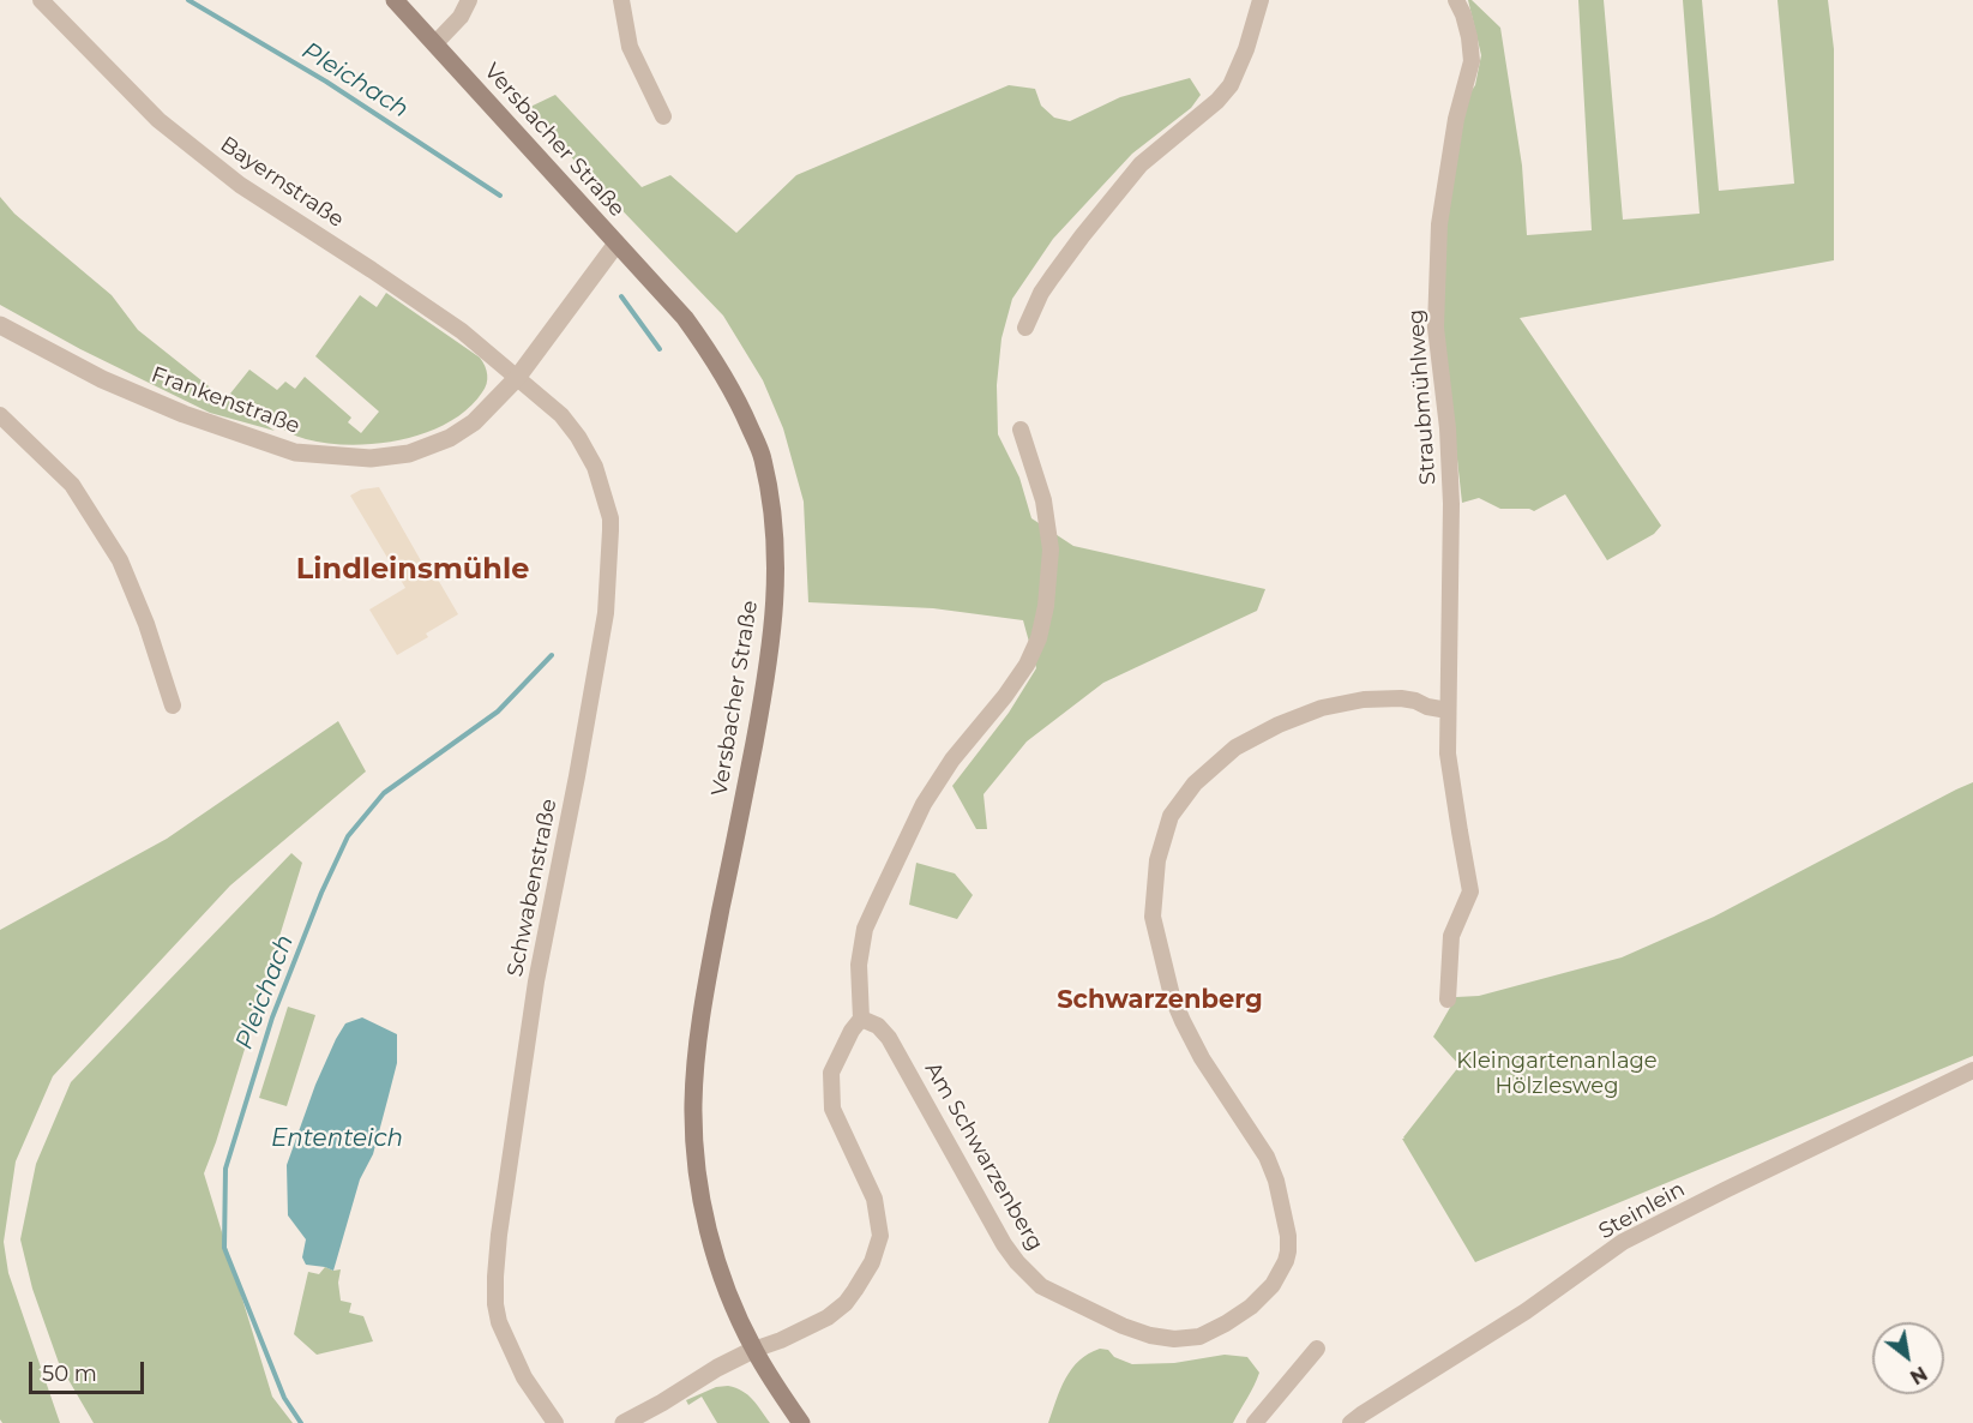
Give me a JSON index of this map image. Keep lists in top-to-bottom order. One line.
{"streets":{"main road":["Versbacher Straße"],"street":["Bayernstraße","Straubmühlweg","Frankenstraße","Schwabenstraße","Am Schwarzenberg","Steinlein"]},"crossings":[["Versbacher Straße","Frankenstraße"],["Bayernstraße","Frankenstraße"],["Bayernstraße","Schwabenstraße"],["Straubmühlweg","Am Schwarzenberg"],["Frankenstraße","Schwabenstraße"]],"districts":["Lindleinsmühle","Schwarzenberg"],"water":["Pleichach","Ententeich"],"parks":["Kleingartenanlage Hölzlesweg"],"scale_bar":"50 m","north":"bottom right"}
